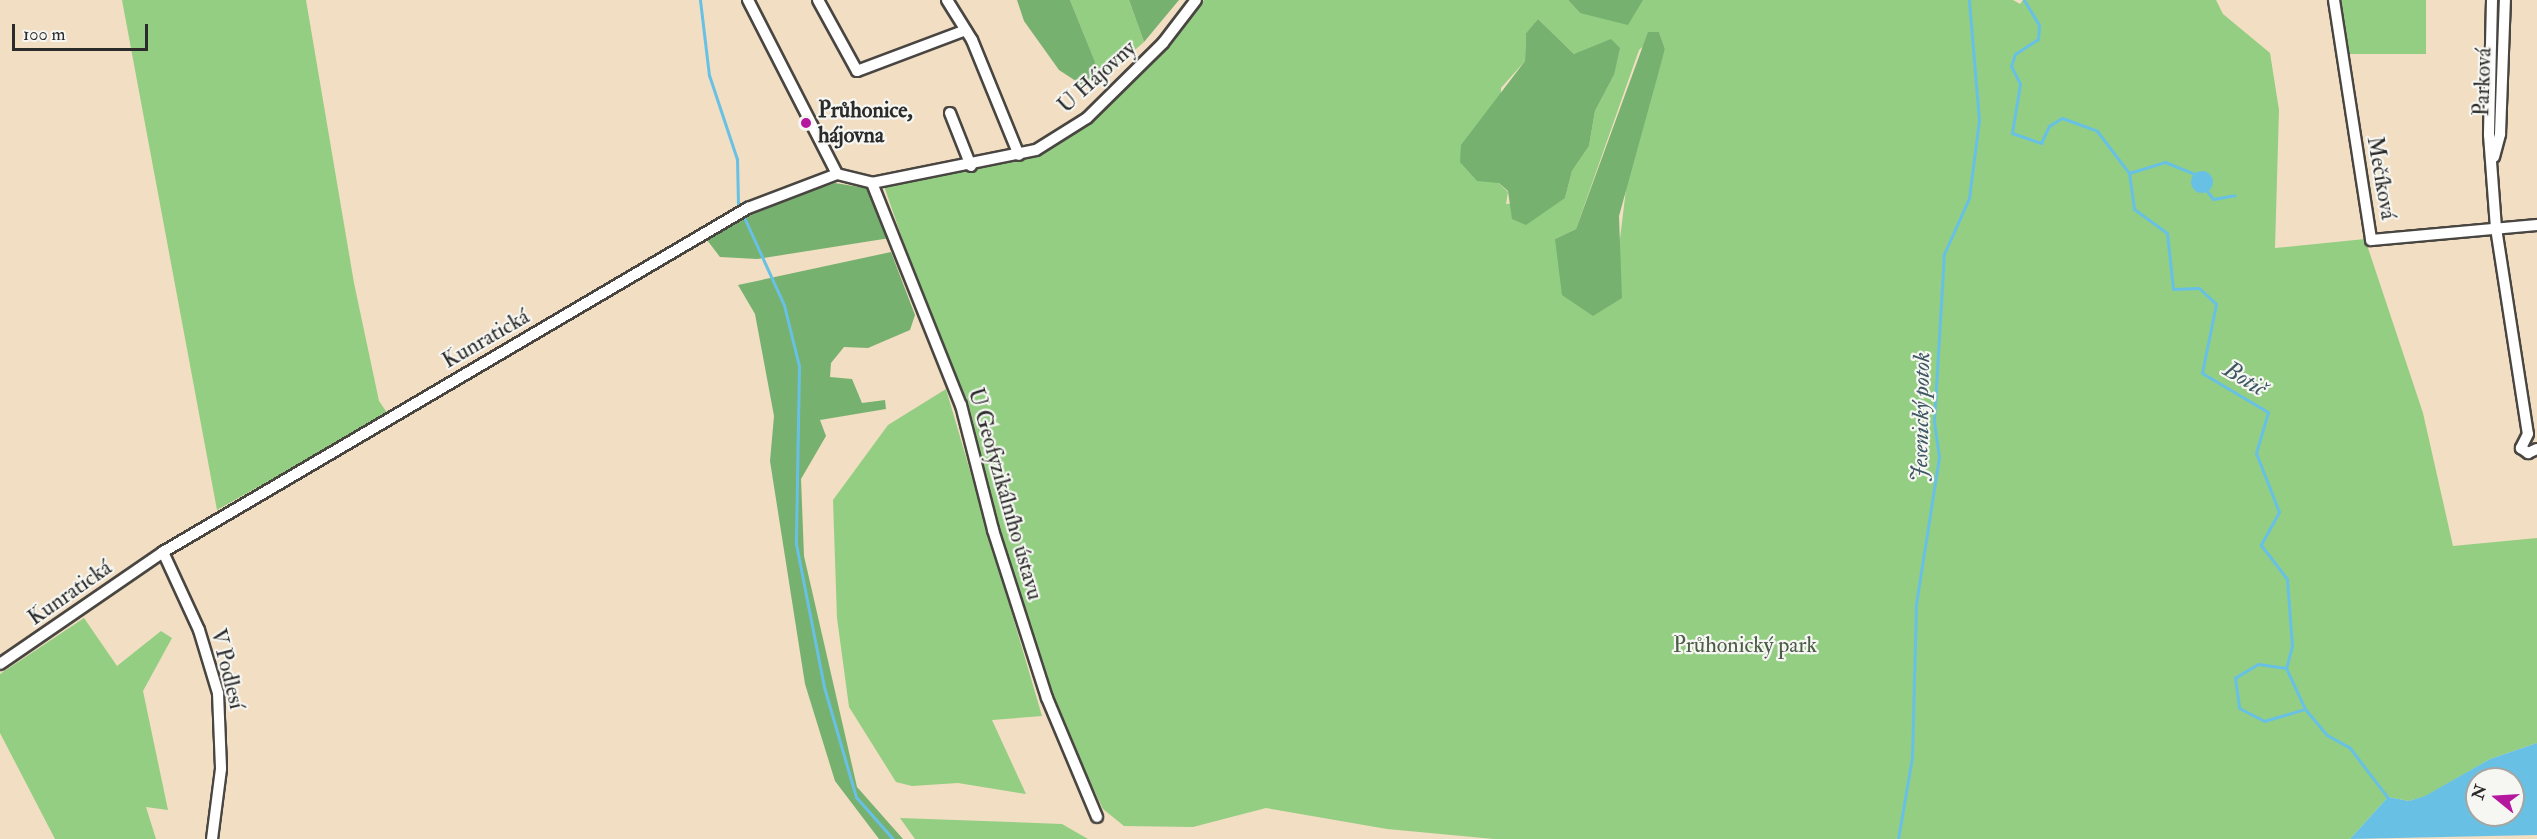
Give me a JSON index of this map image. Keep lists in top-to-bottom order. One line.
{"streets":{"street":["U Hájovny","Parková","Mečíková","Kunratická","U Geofyzikálního ústavu","V Podlesí"]},"crossings":[["U Hájovny","Kunratická"],["U Hájovny","U Geofyzikálního ústavu"],["Parková","Mečíková"],["Kunratická","V Podlesí"]],"water":["Botič","Jesenický potok"],"parks":["Průhonický park"],"places":["Průhonice, hájovna"],"scale_bar":"100 m","north":"left"}
